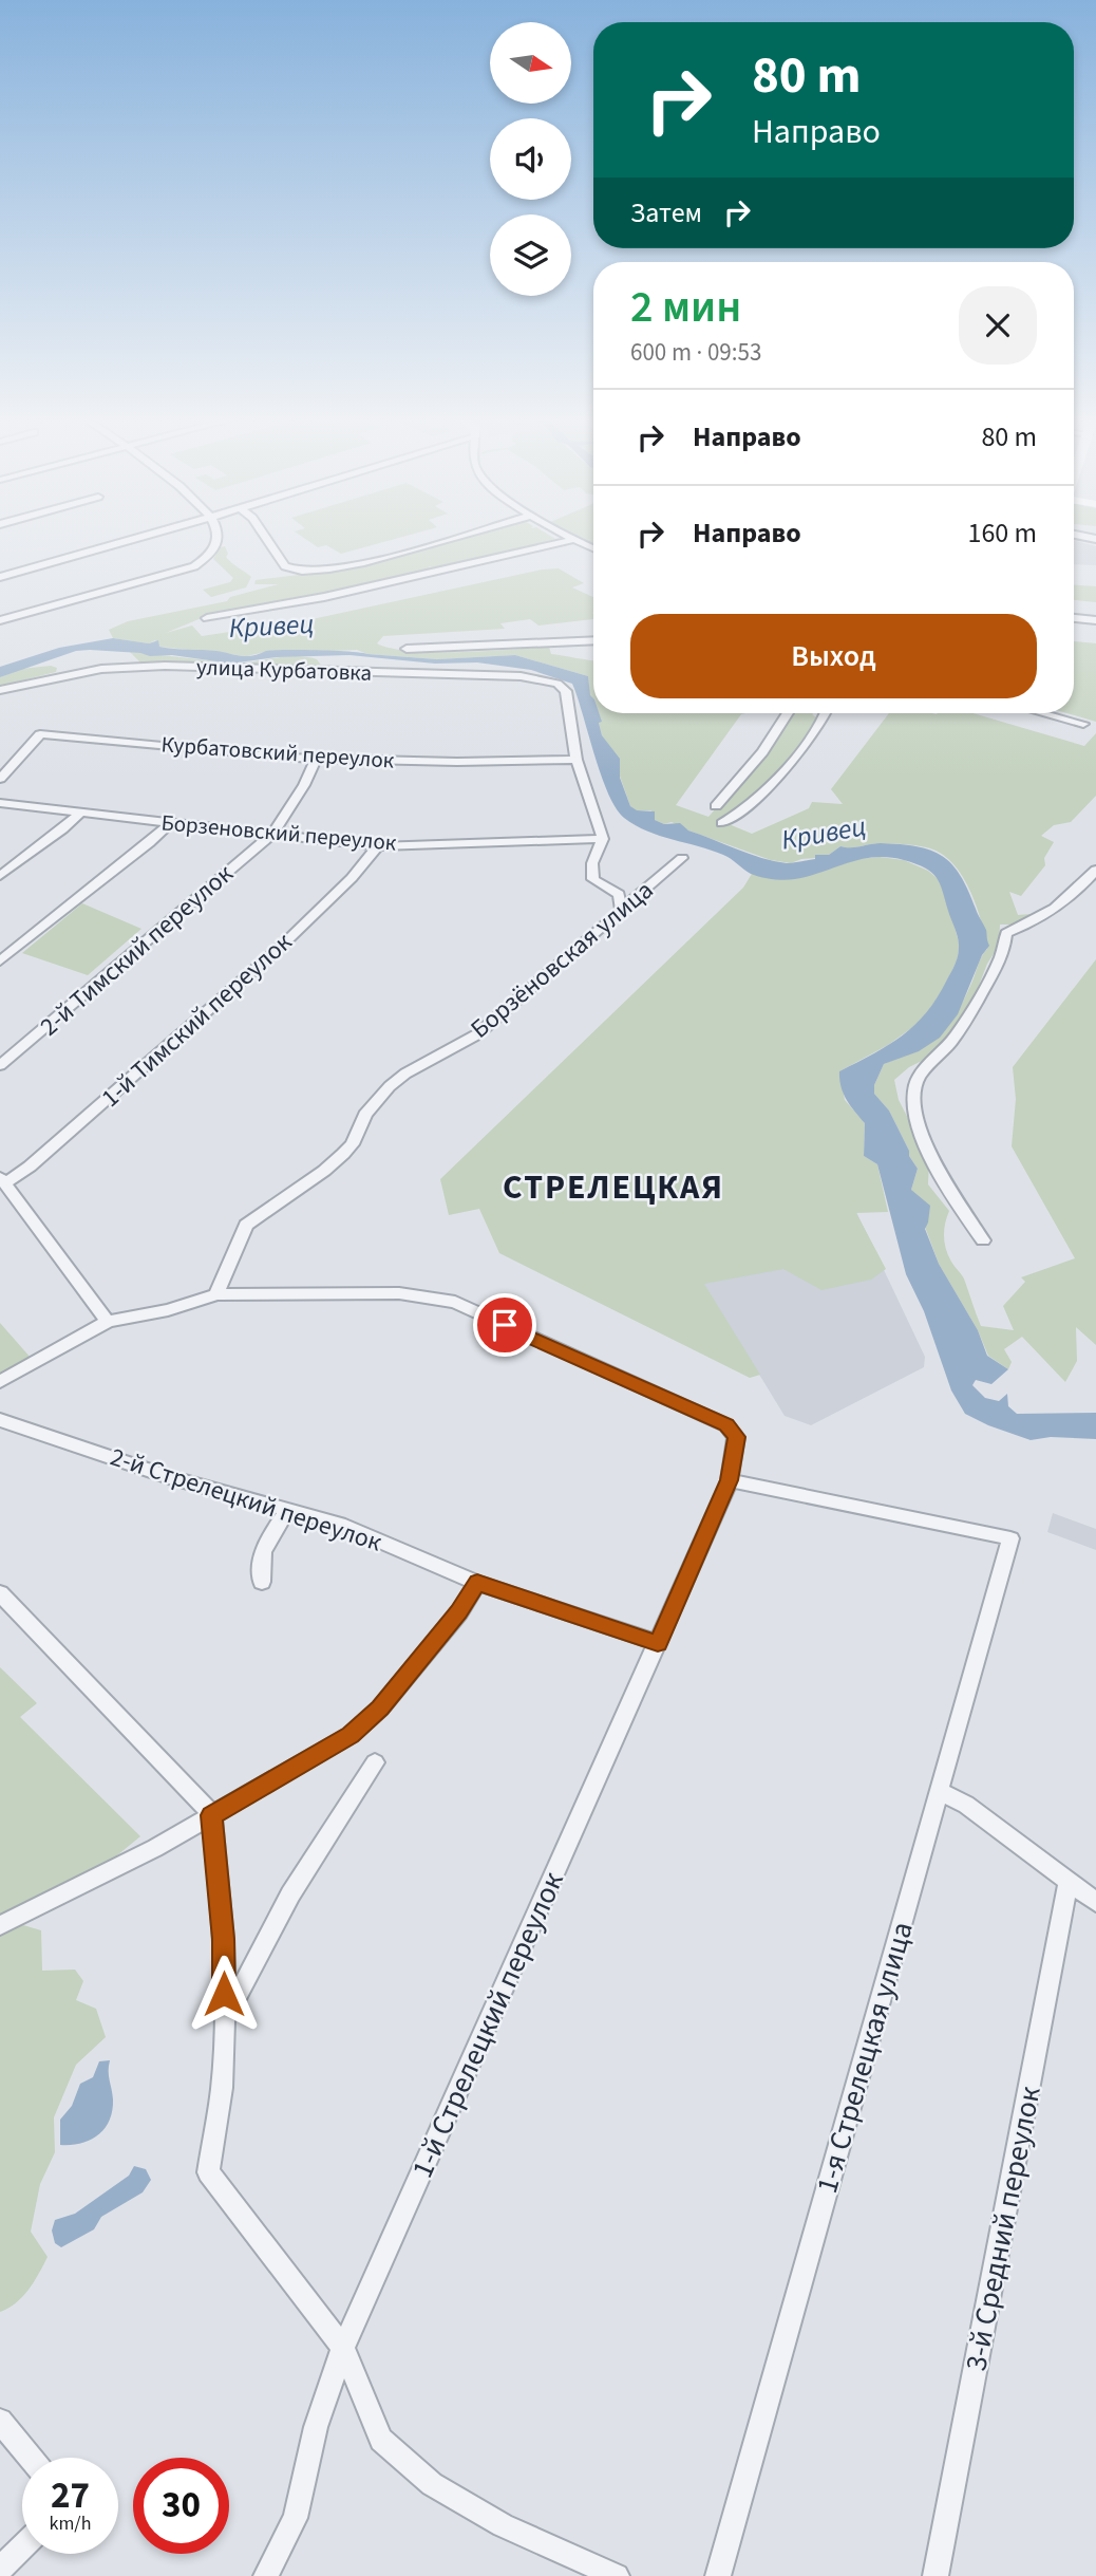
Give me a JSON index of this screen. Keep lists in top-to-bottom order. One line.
{"streets":{"street":["улица Курбатовка","Курбатовский переулок","Борзеновский переулок","2-й Тимский переулок","Борзёновская улица","1-й Тимский переулок","2-й Стрелецкий переулок","1-й Стрелецкий переулок","1-я Стрелецкая улица","3-й Средний переулок"]},"crossings":[["улица Курбатовка","Курбатовский переулок"],["Курбатовский переулок","2-й Тимский переулок"],["Борзеновский переулок","2-й Тимский переулок"],["Борзеновский переулок","1-й Тимский переулок"],["2-й Стрелецкий переулок","1-й Стрелецкий переулок"],["1-й Стрелецкий переулок","1-я Стрелецкая улица"]],"districts":["СТРЕЛЕЦКАЯ"],"water":["Кривец"],"north":"right","page":{"turn":["80 m","Направо"],"then":"Затем","heading":["2 мин","600 m · 09:53"],"list":[{"name":"Направо","value":"80 m"},{"name":"Направо","value":"160 m"}],"buttons":"Выход","speed":"27 km/h","limit":"30"}}
